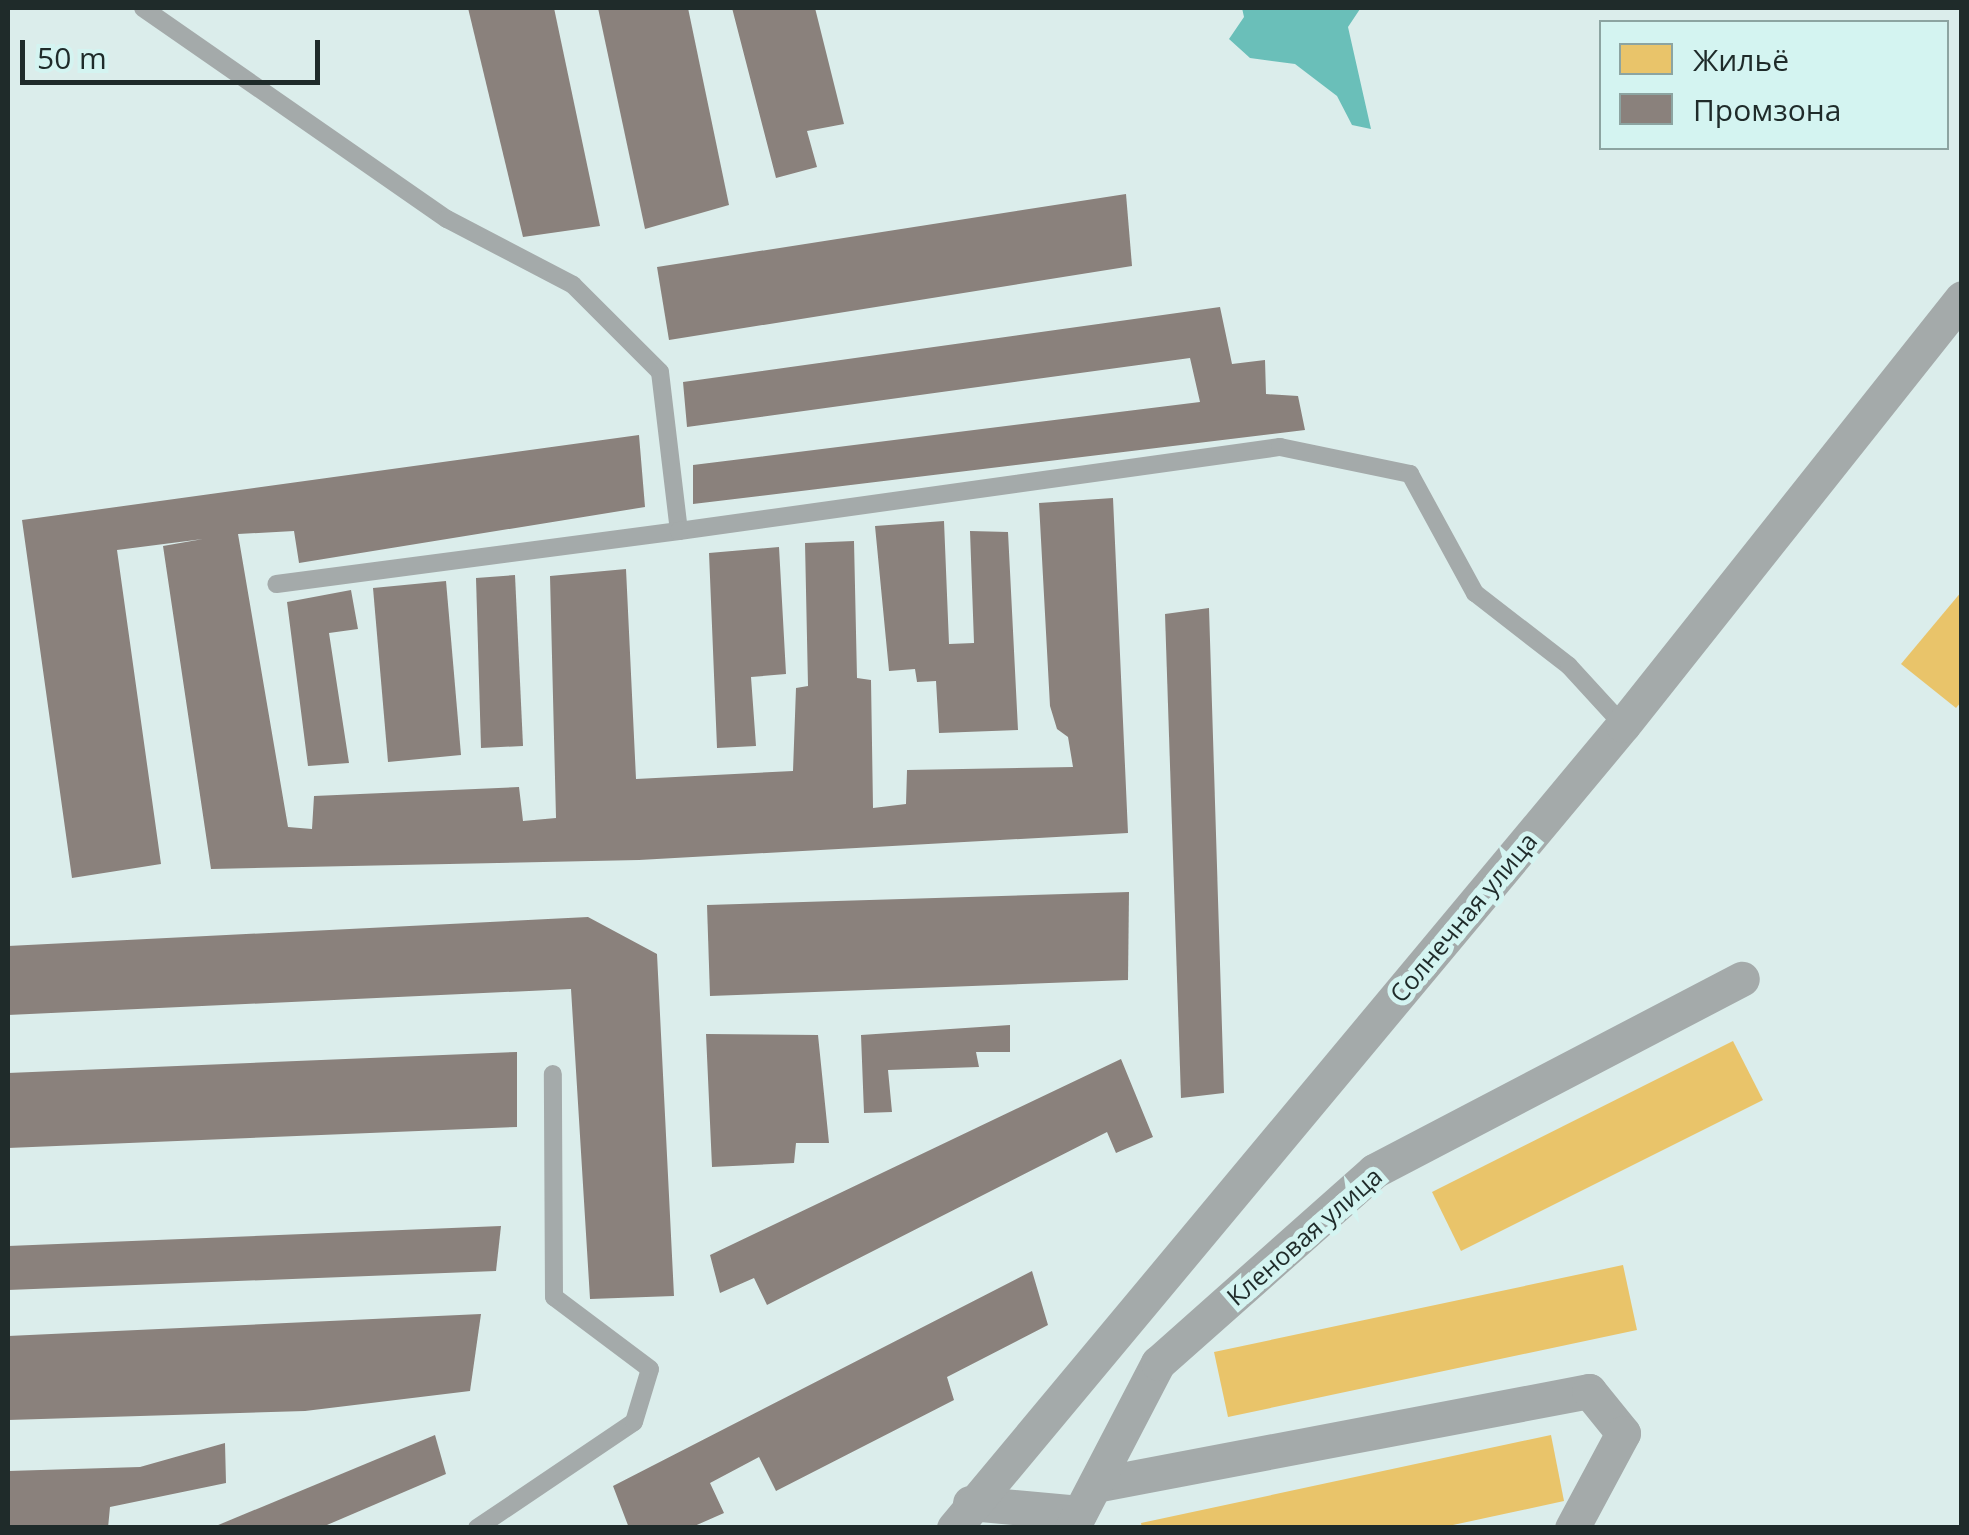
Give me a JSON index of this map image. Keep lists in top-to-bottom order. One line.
{"streets":{"street":["Солнечная улица","Кленовая улица"]},"legend":["Жильё","Промзона"],"scale_bar":"50 m"}
